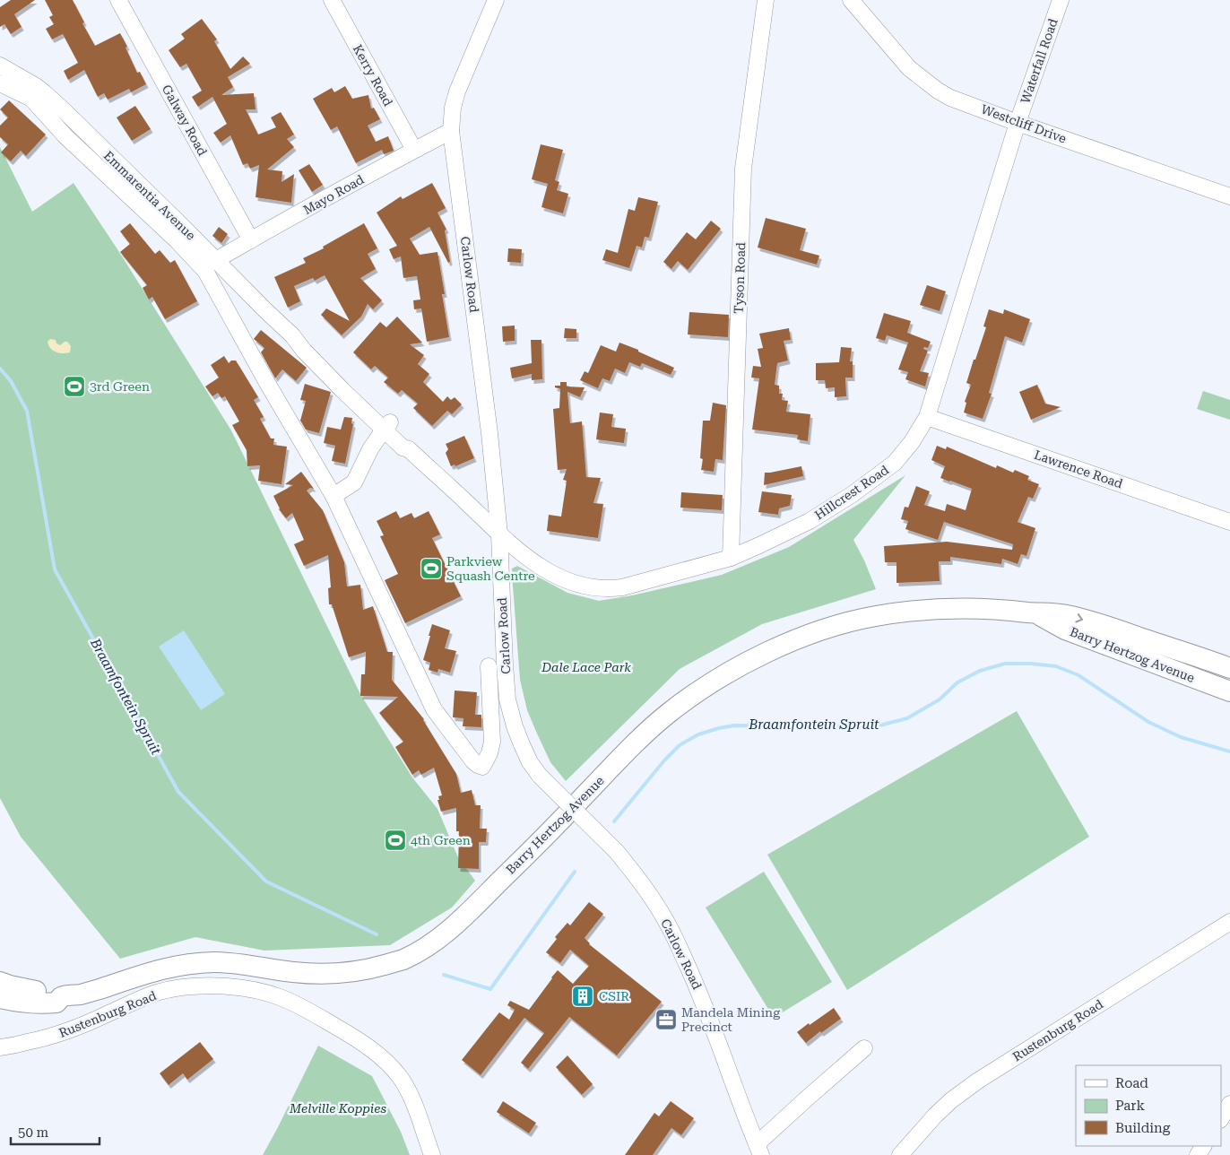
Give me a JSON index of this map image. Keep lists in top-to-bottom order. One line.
{"streets":{"main road":["Barry Hertzog Avenue"],"street":["Waterfall Road","Kerry Road","Galway Road","Westcliff Drive","Mayo Road","Emmarentia Avenue","Carlow Road","Tyson Road","Lawrence Road","Hillcrest Road","Rustenburg Road"]},"crossings":[["Waterfall Road","Westcliff Drive"],["Waterfall Road","Hillcrest Road"],["Kerry Road","Mayo Road"],["Galway Road","Mayo Road"],["Westcliff Drive","Hillcrest Road"],["Mayo Road","Emmarentia Avenue"],["Mayo Road","Carlow Road"],["Emmarentia Avenue","Carlow Road"],["Emmarentia Avenue","Hillcrest Road"],["Carlow Road","Hillcrest Road"],["Tyson Road","Hillcrest Road"],["Lawrence Road","Hillcrest Road"]],"water":["Braamfontein Spruit"],"parks":["Dale Lace Park","Melville Koppies"],"places":{"sports":["3rd Green","Parkview Squash Centre","4th Green"],"building":["CSIR"],"office":["Mandela Mining Precinct"]},"legend":["Road","Park","Building"],"scale_bar":"50 m"}
